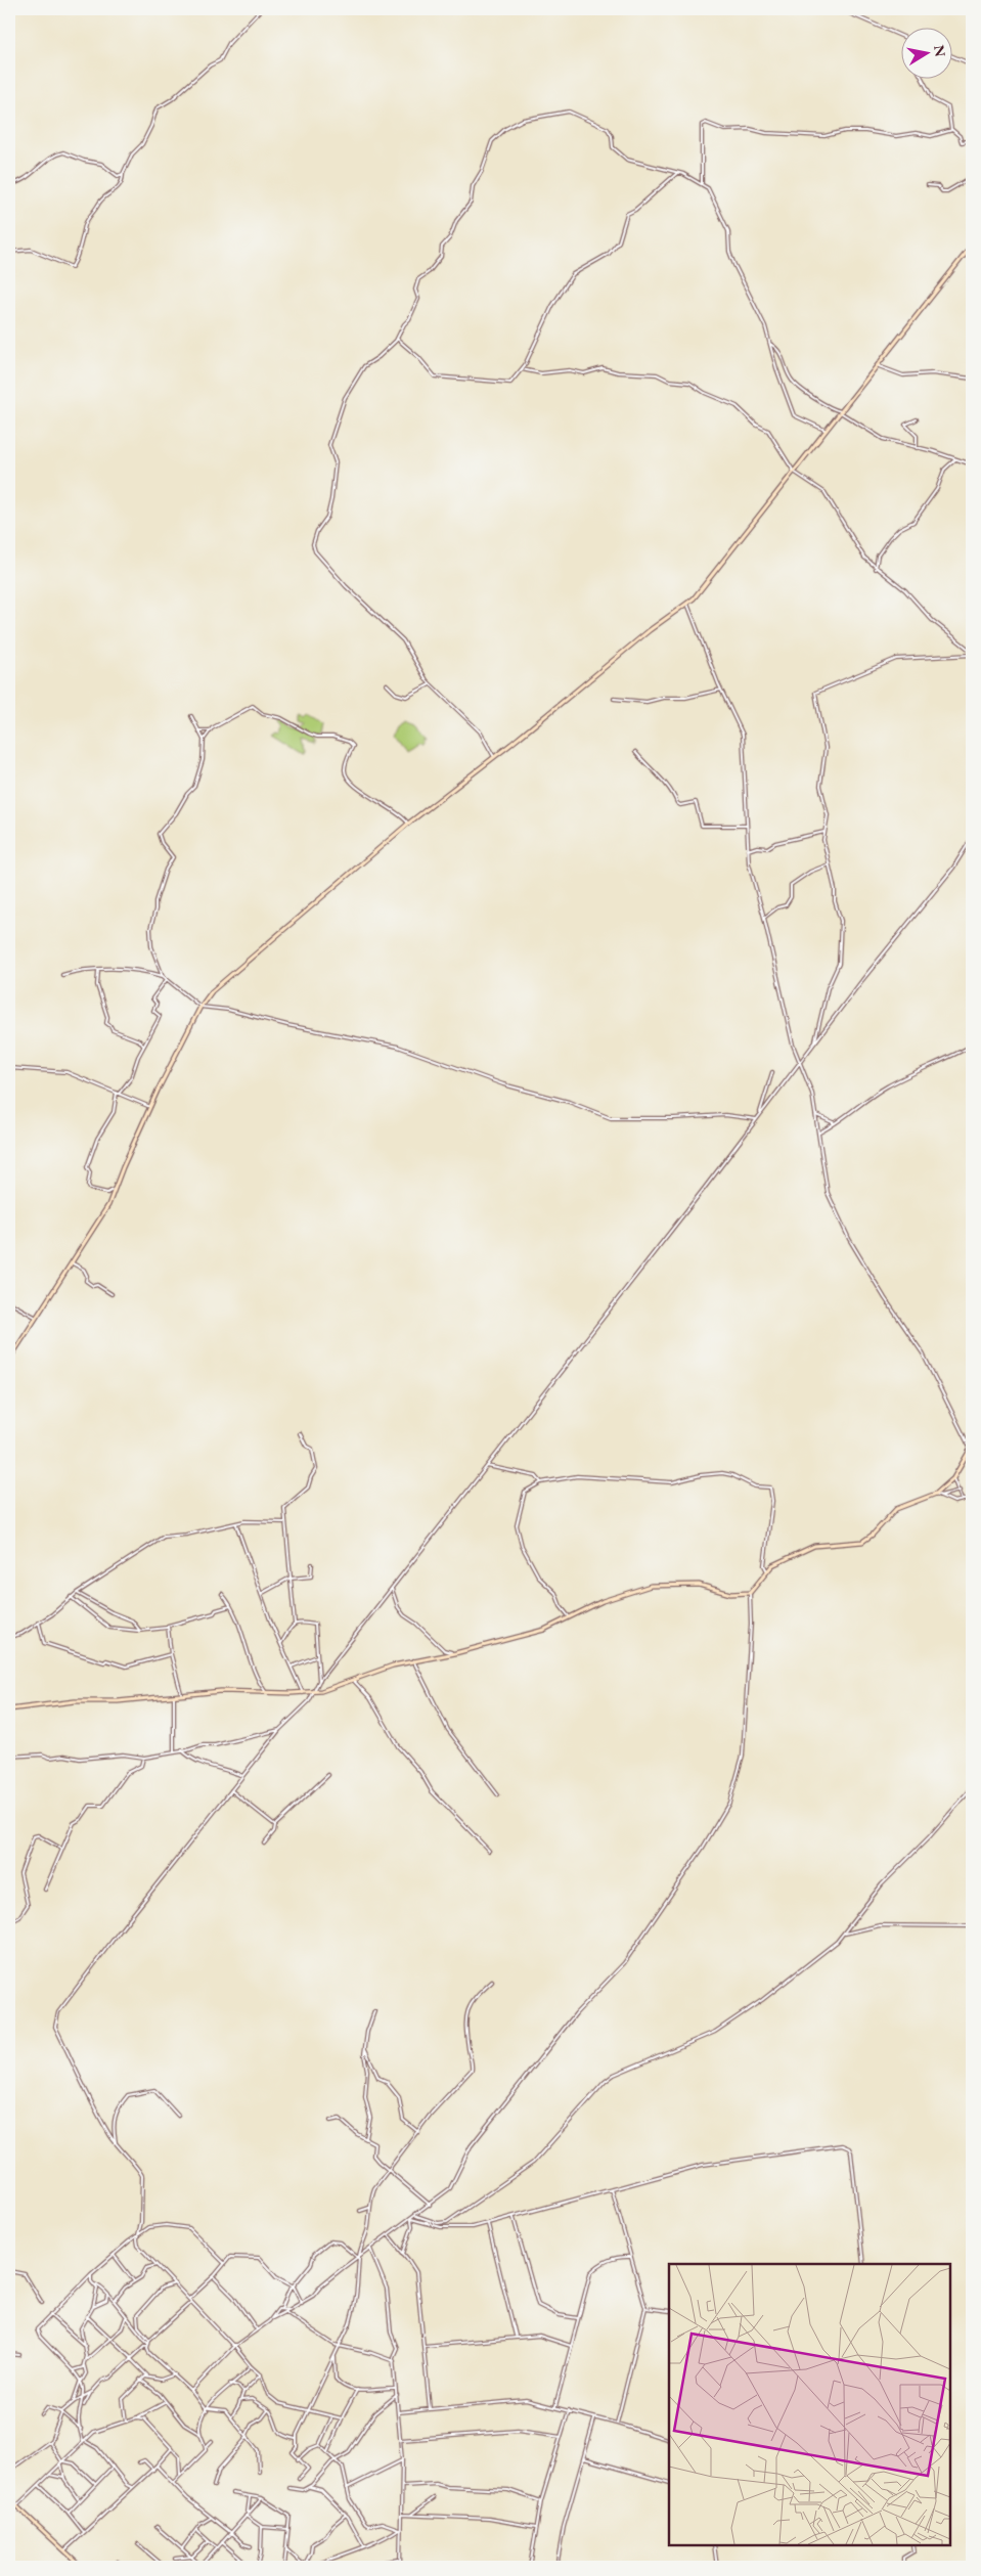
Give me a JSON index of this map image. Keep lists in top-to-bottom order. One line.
{"north":"right"}
